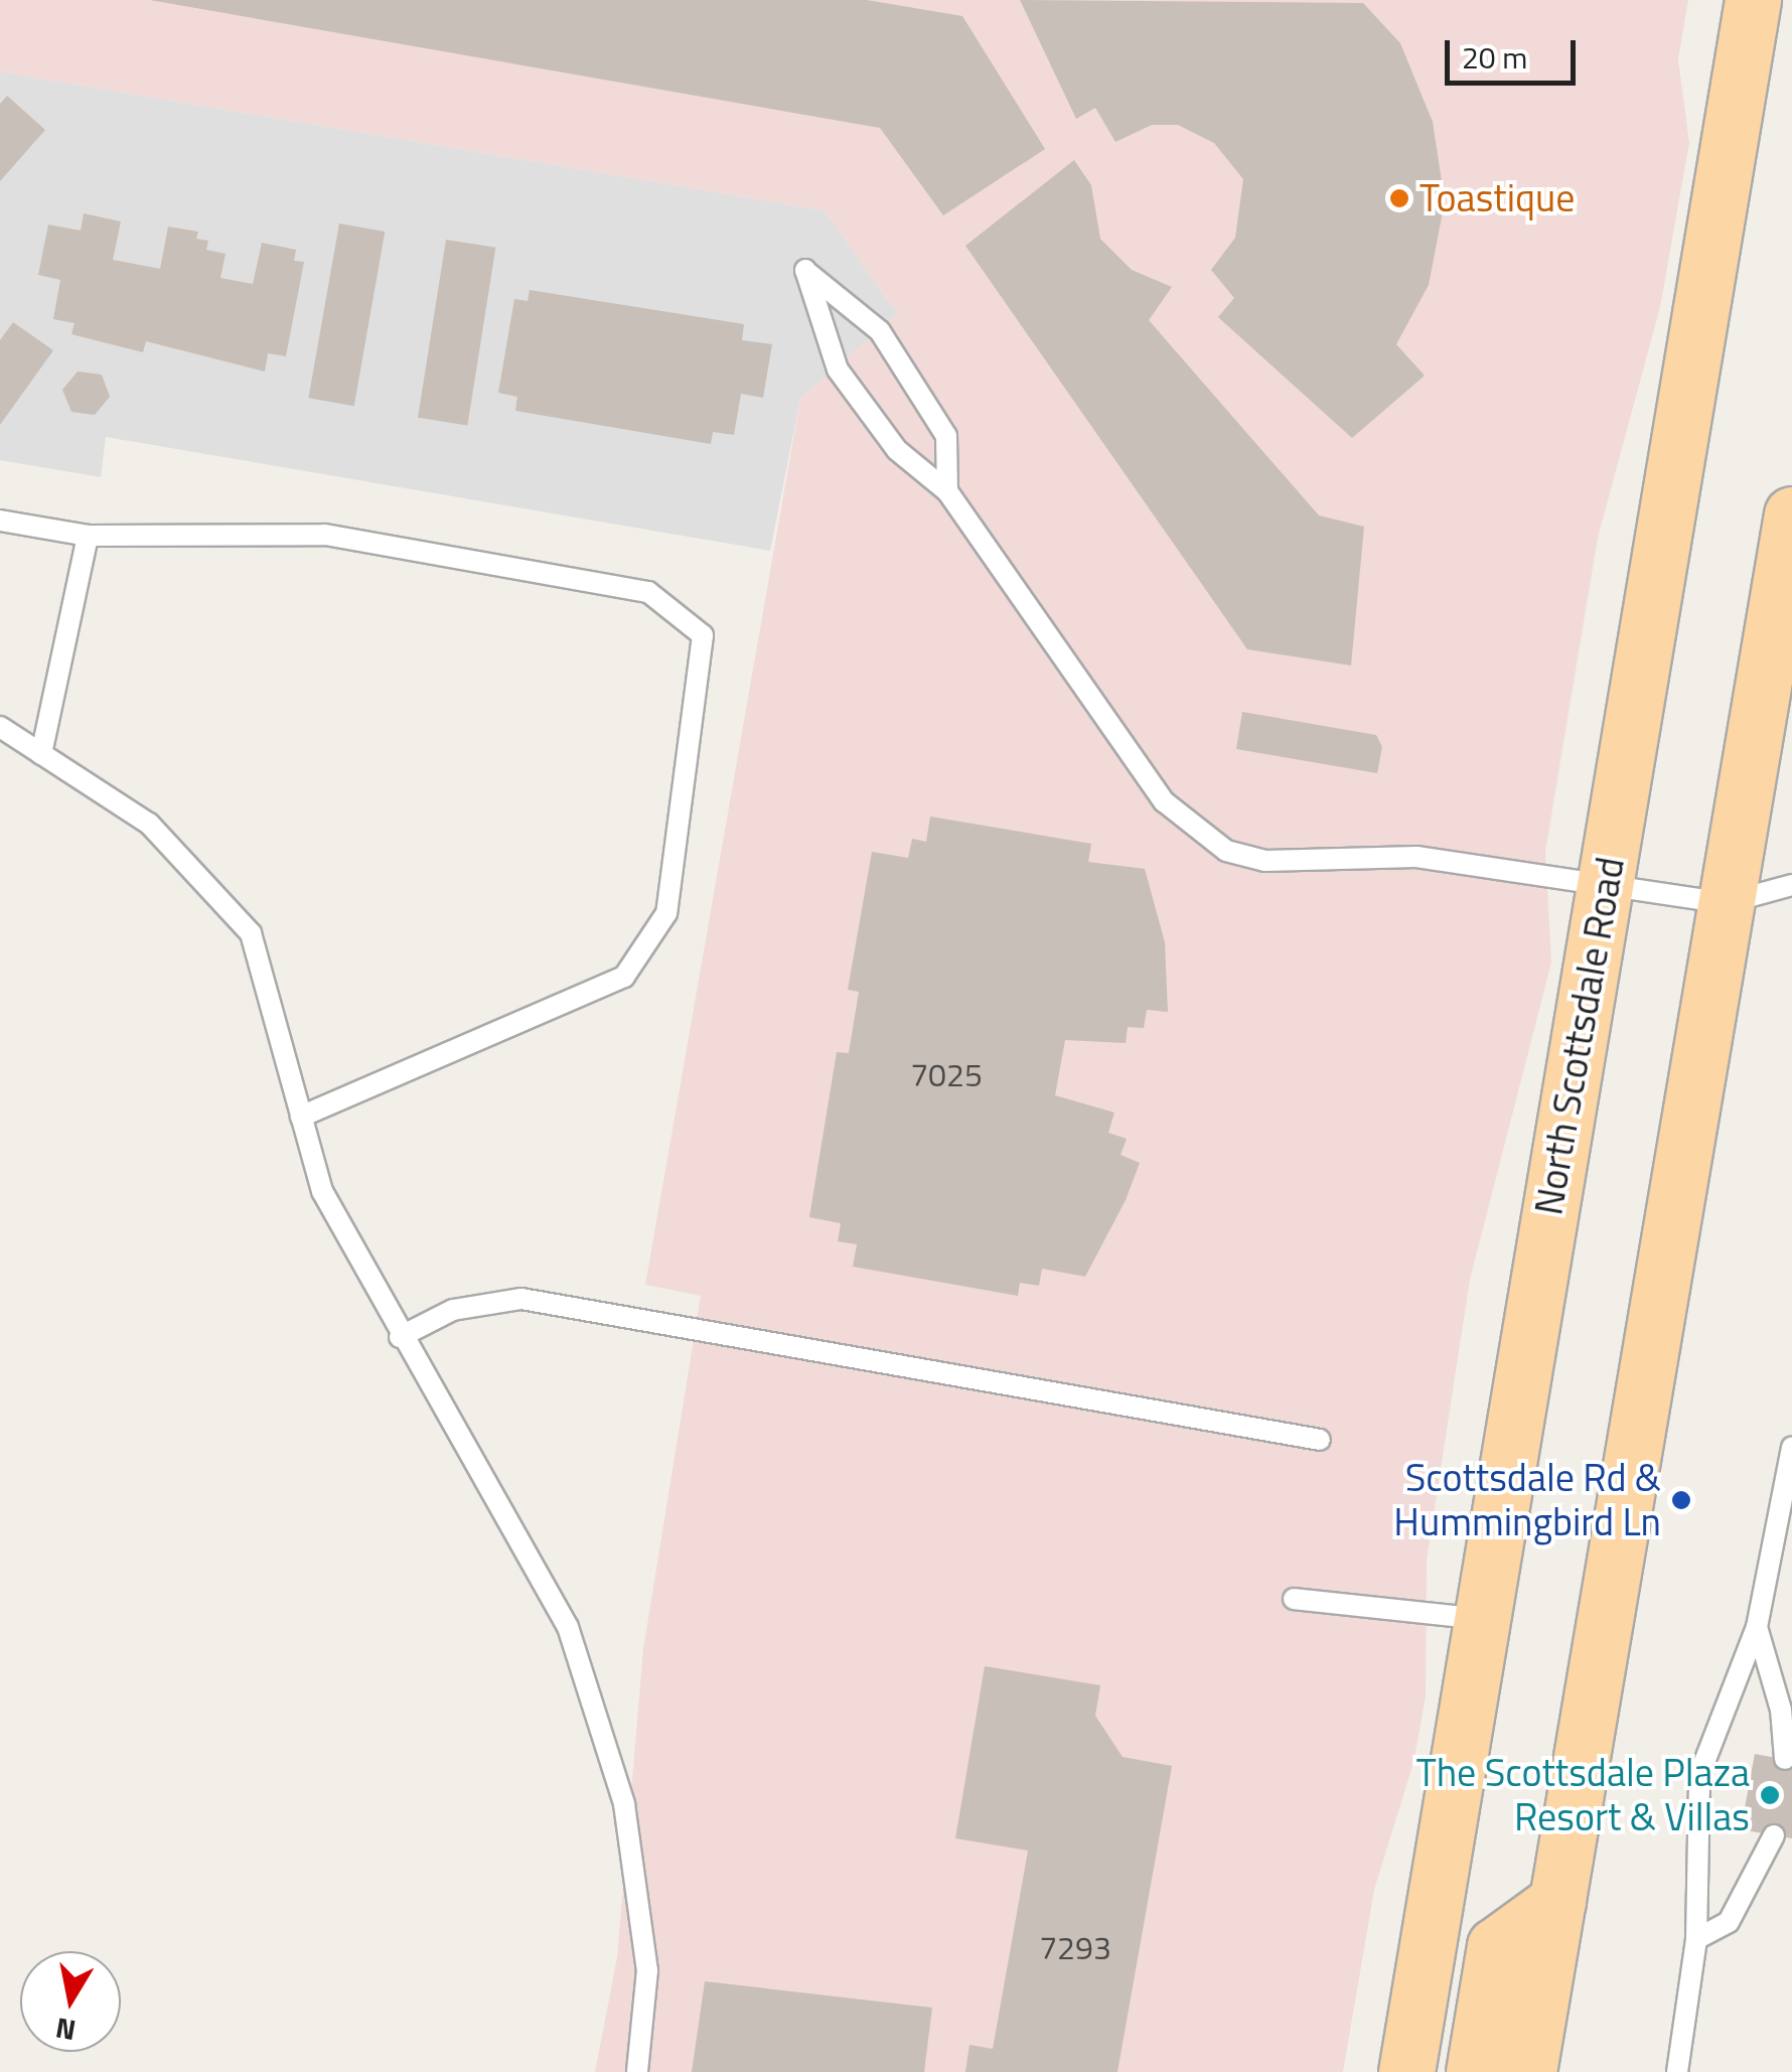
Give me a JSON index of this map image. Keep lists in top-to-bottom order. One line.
{"streets":{"main road":["North Scottsdale Road"]},"places":["Toastique","Scottsdale Rd & Hummingbird Ln","The Scottsdale Plaza Resort & Villas"],"house_numbers":["7025","7293"],"scale_bar":"20 m","north":"bottom"}
